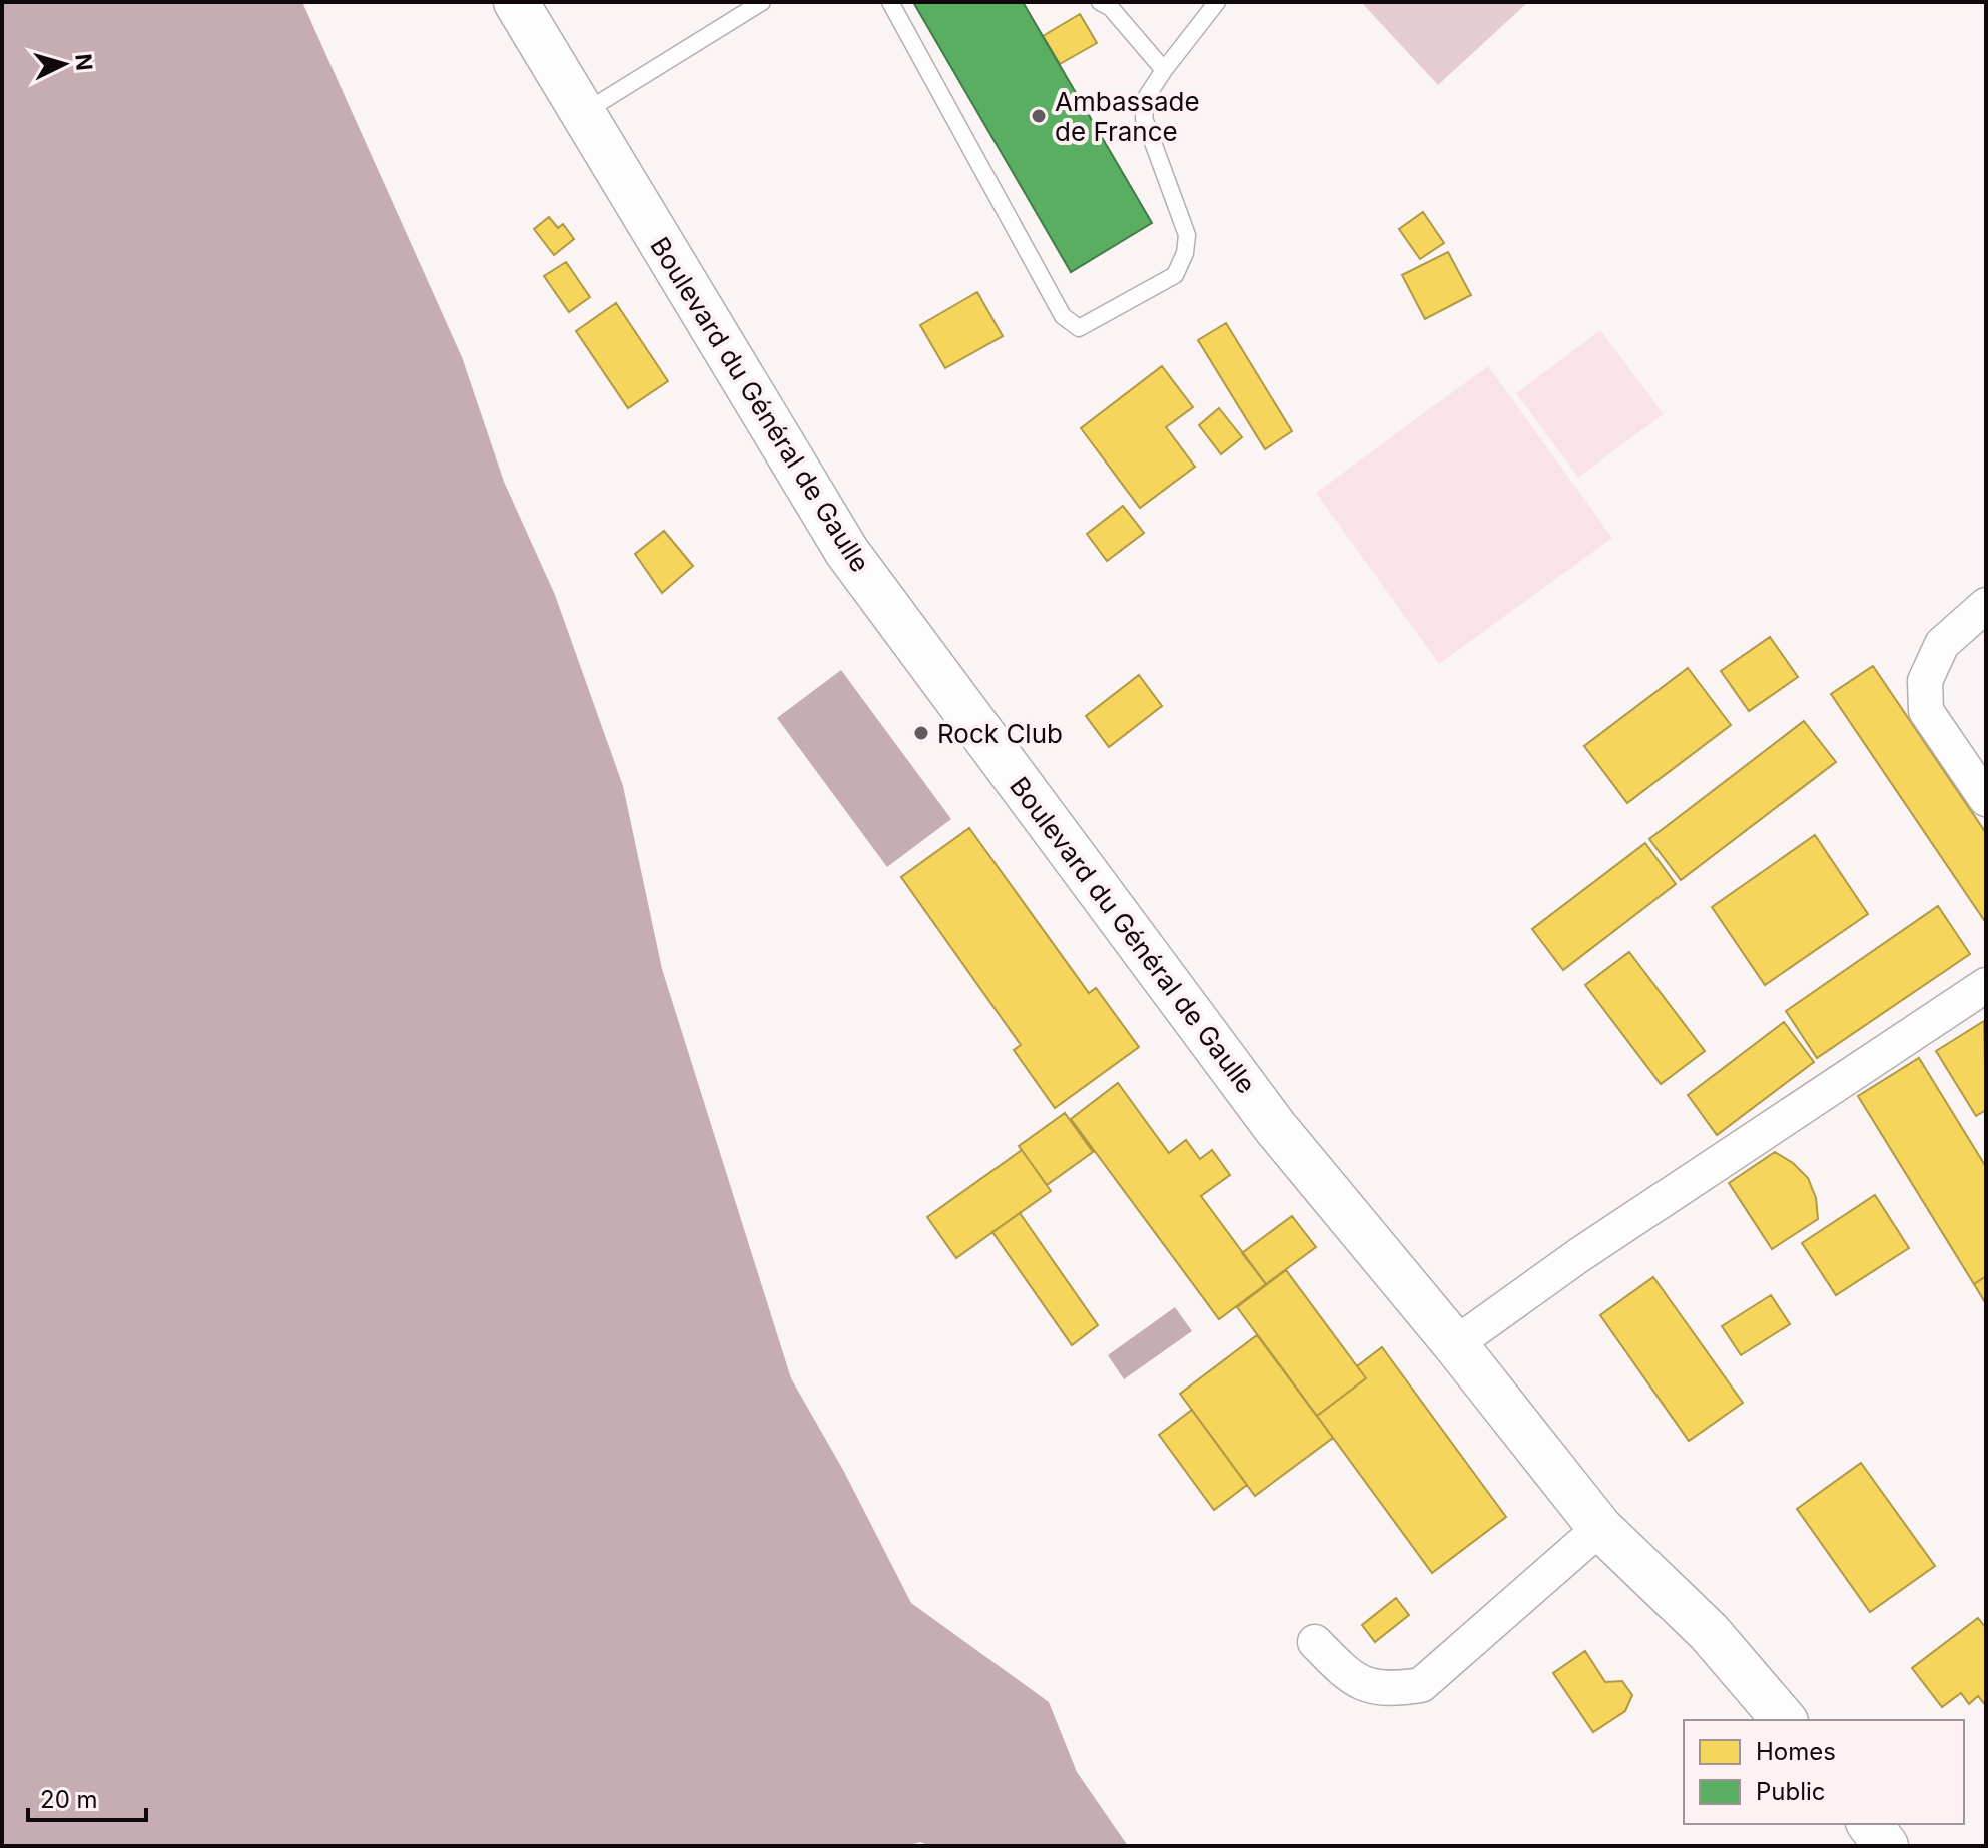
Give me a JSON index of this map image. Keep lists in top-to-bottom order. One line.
{"streets":{"main road":["Boulevard du Général de Gaulle"]},"places":["Ambassade de France","Rock Club"],"legend":["Homes","Public"],"scale_bar":"20 m","north":"right"}
